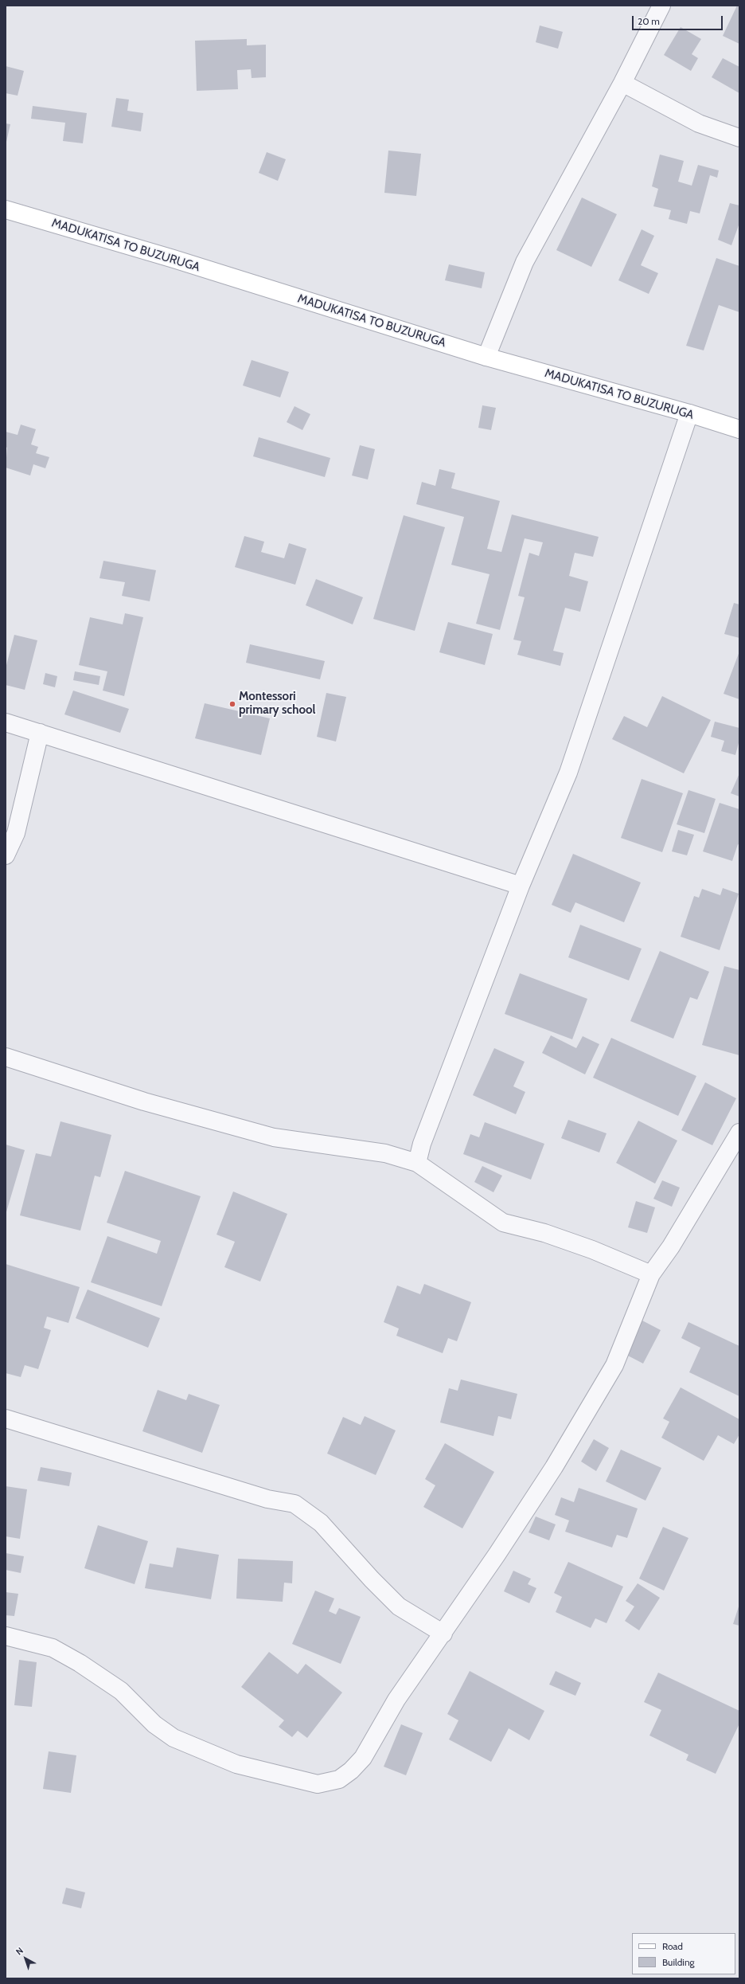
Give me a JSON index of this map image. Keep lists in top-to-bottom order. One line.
{"streets":{"main road":["MADUKATISA TO BUZURUGA"]},"places":["Montessori primary school"],"legend":["Road","Building"],"scale_bar":"20 m","north":"top left"}
